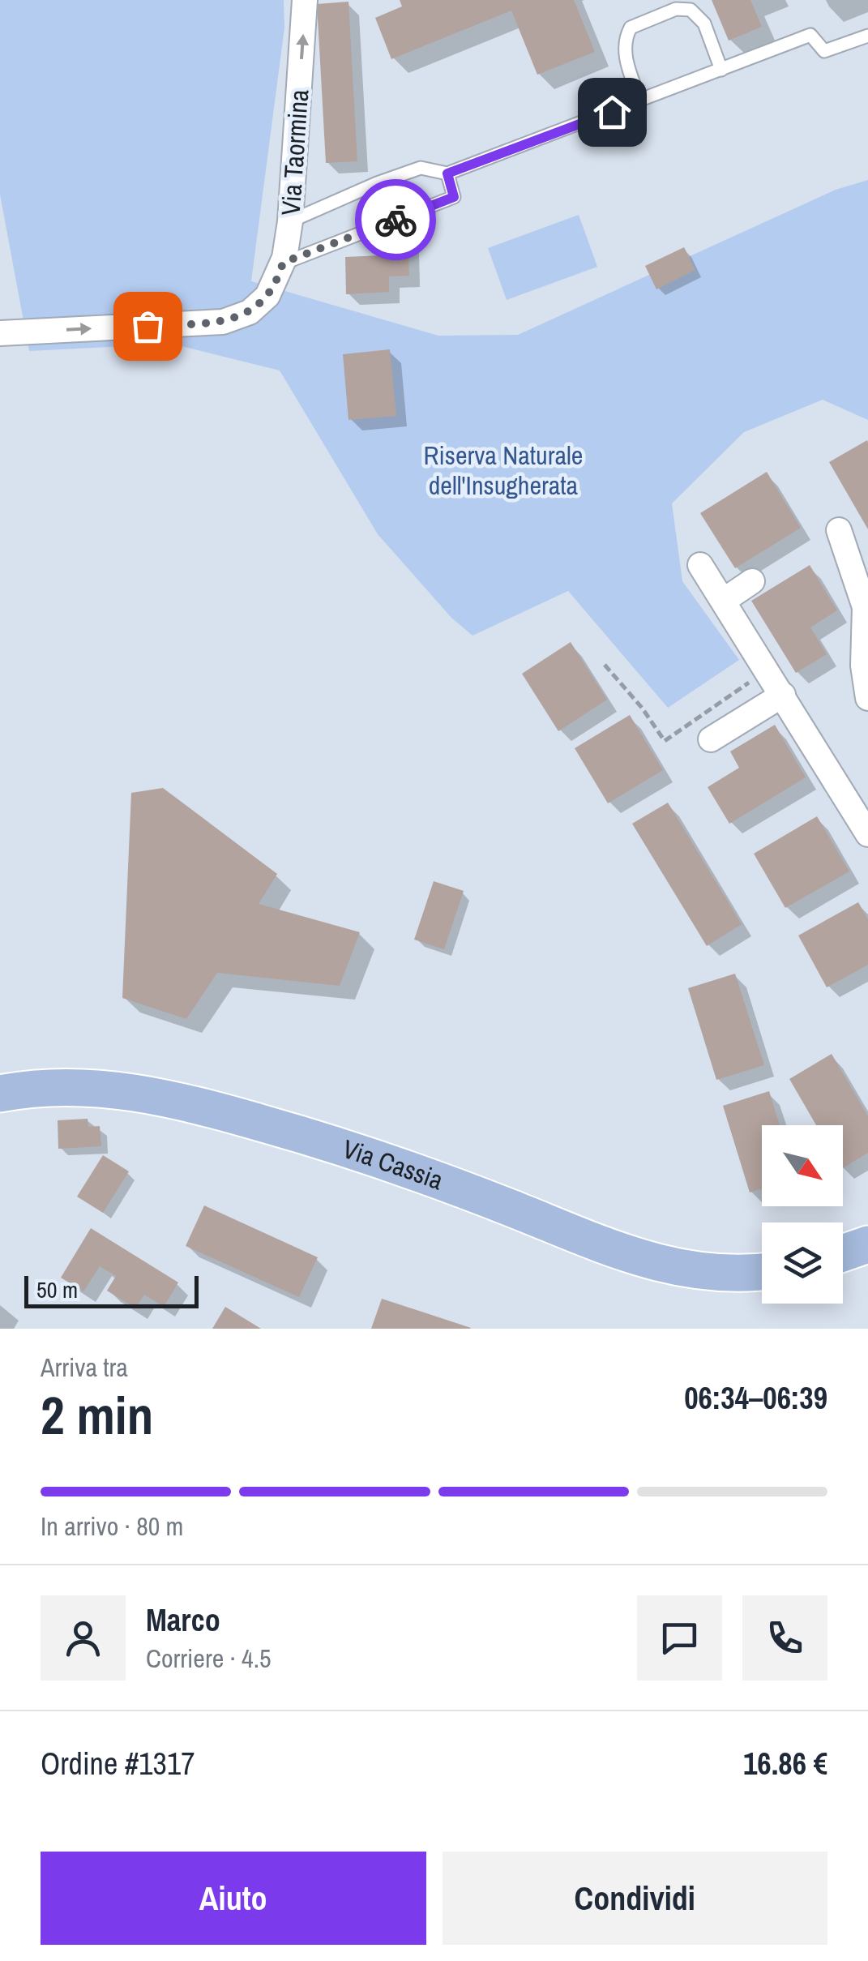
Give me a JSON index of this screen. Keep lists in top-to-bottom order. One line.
{"streets":{"main road":["Via Cassia"],"street":["Via Taormina"]},"parks":["Riserva Naturale dell'Insugherata"],"scale_bar":"50 m","north":"bottom right","page":{"scale":"50 m","heading":["2 min","Arriva tra","06:34–06:39"],"panel":["Marco","Corriere · 4.5","Ordine #1317","16.86 €"],"bar":"In arrivo · 80 m","buttons":["Aiuto","Condividi"]}}
